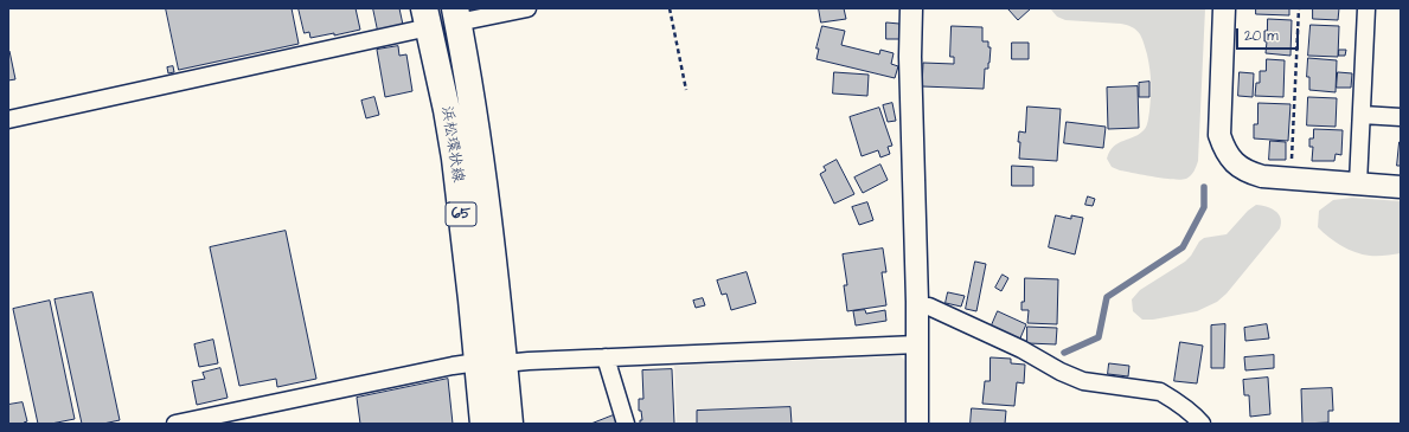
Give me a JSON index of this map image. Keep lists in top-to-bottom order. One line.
{"streets":{"main road":["浜松環状線","65"]},"scale_bar":"20 m"}
